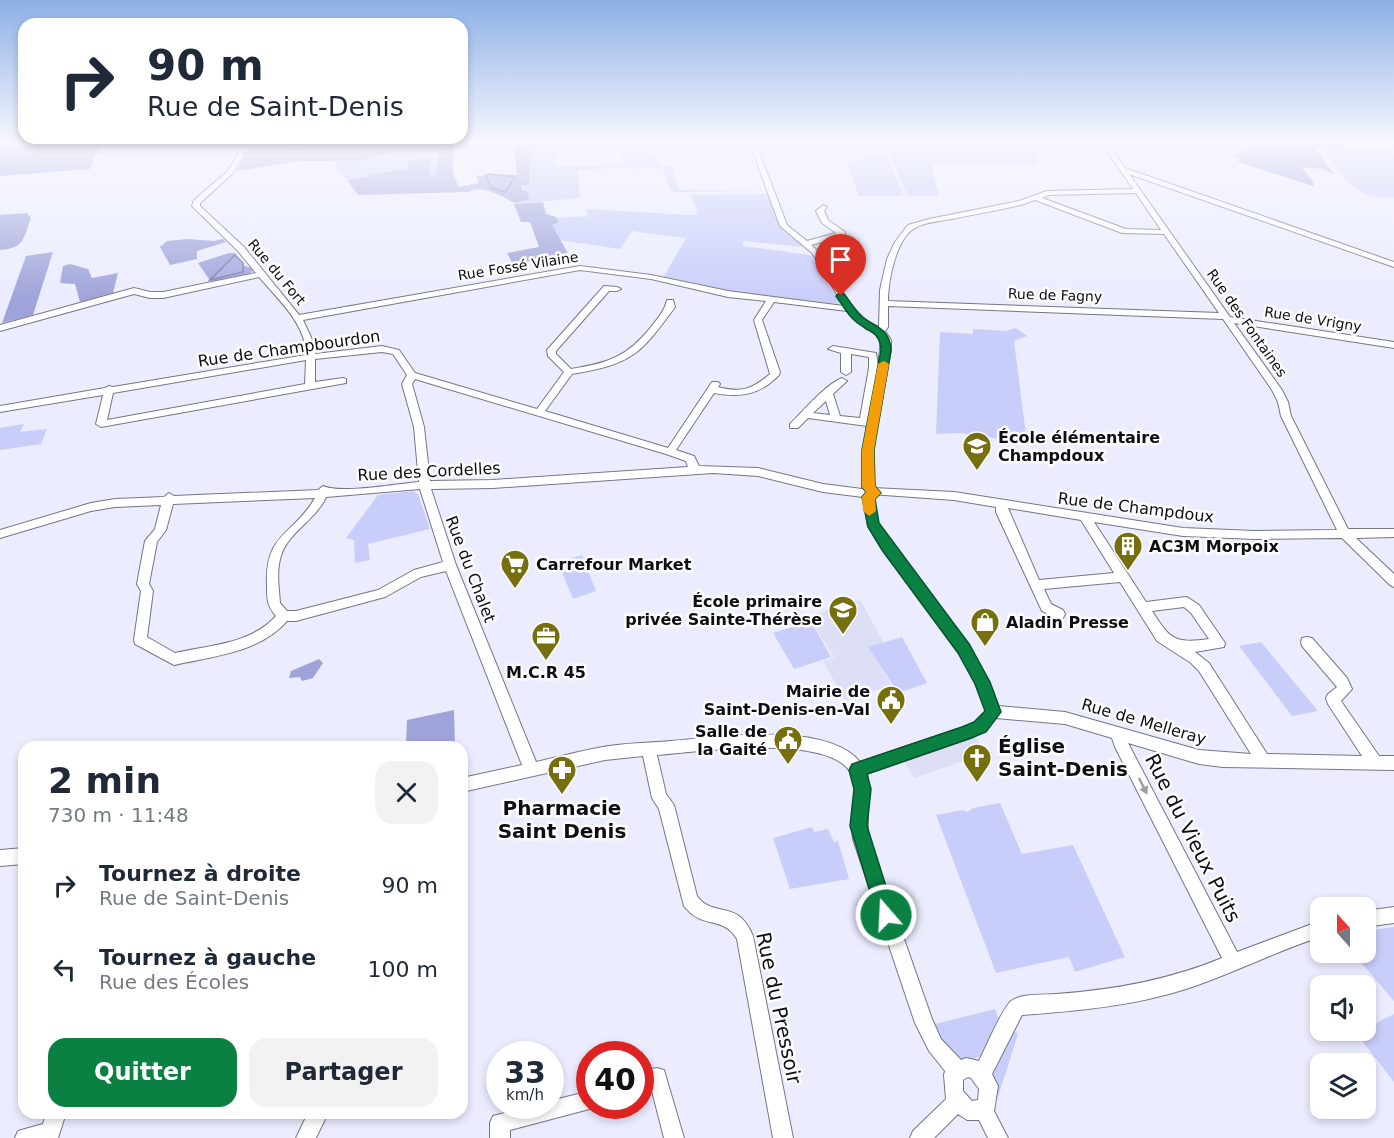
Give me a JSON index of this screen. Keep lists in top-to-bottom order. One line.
{"streets":{"street":["Rue Fossé Vilaine","Rue du Fort","Rue de Fagny","Rue de Vrigny","Rue des Fontaines","Rue de Champbourdon","Rue des Cordelles","Rue de Champdoux","Rue du Chalet","Rue de Melleray","Rue du Vieux Puits","Rue du Pressoir"]},"crossings":[["Rue Fossé Vilaine","Rue du Fort"],["Rue du Fort","Rue de Champbourdon"],["Rue de Fagny","Rue de Vrigny"],["Rue de Fagny","Rue des Fontaines"],["Rue de Vrigny","Rue des Fontaines"],["Rue des Fontaines","Rue de Champdoux"],["Rue de Champbourdon","Rue du Chalet"],["Rue des Cordelles","Rue de Champdoux"],["Rue des Cordelles","Rue du Chalet"],["Rue de Melleray","Rue du Vieux Puits"]],"one_way":["Rue du Vieux Puits"],"places":{"school or university":["École élémentaire Champdoux","École primaire privée Sainte-Thérèse"],"building":["AC3M Morpoix"],"supermarket":["Carrefour Market"],"shop":["Aladin Presse"],"office":["M.C.R 45"],"public building":["Mairie de Saint-Denis-en-Val","Salle de la Gaité"],"church":["Église Saint-Denis"],"pharmacy":["Pharmacie Saint Denis"]},"north":"top","page":{"turn":["90 m","Rue de Saint-Denis"],"heading":["2 min","730 m · 11:48"],"list":[{"name":"Tournez à droite","note":"Rue de Saint-Denis","value":"90 m"},{"name":"Tournez à gauche","note":"Rue des Écoles","value":"100 m"}],"buttons":["Quitter","Partager"],"speed":"33 km/h","limit":"40"}}
